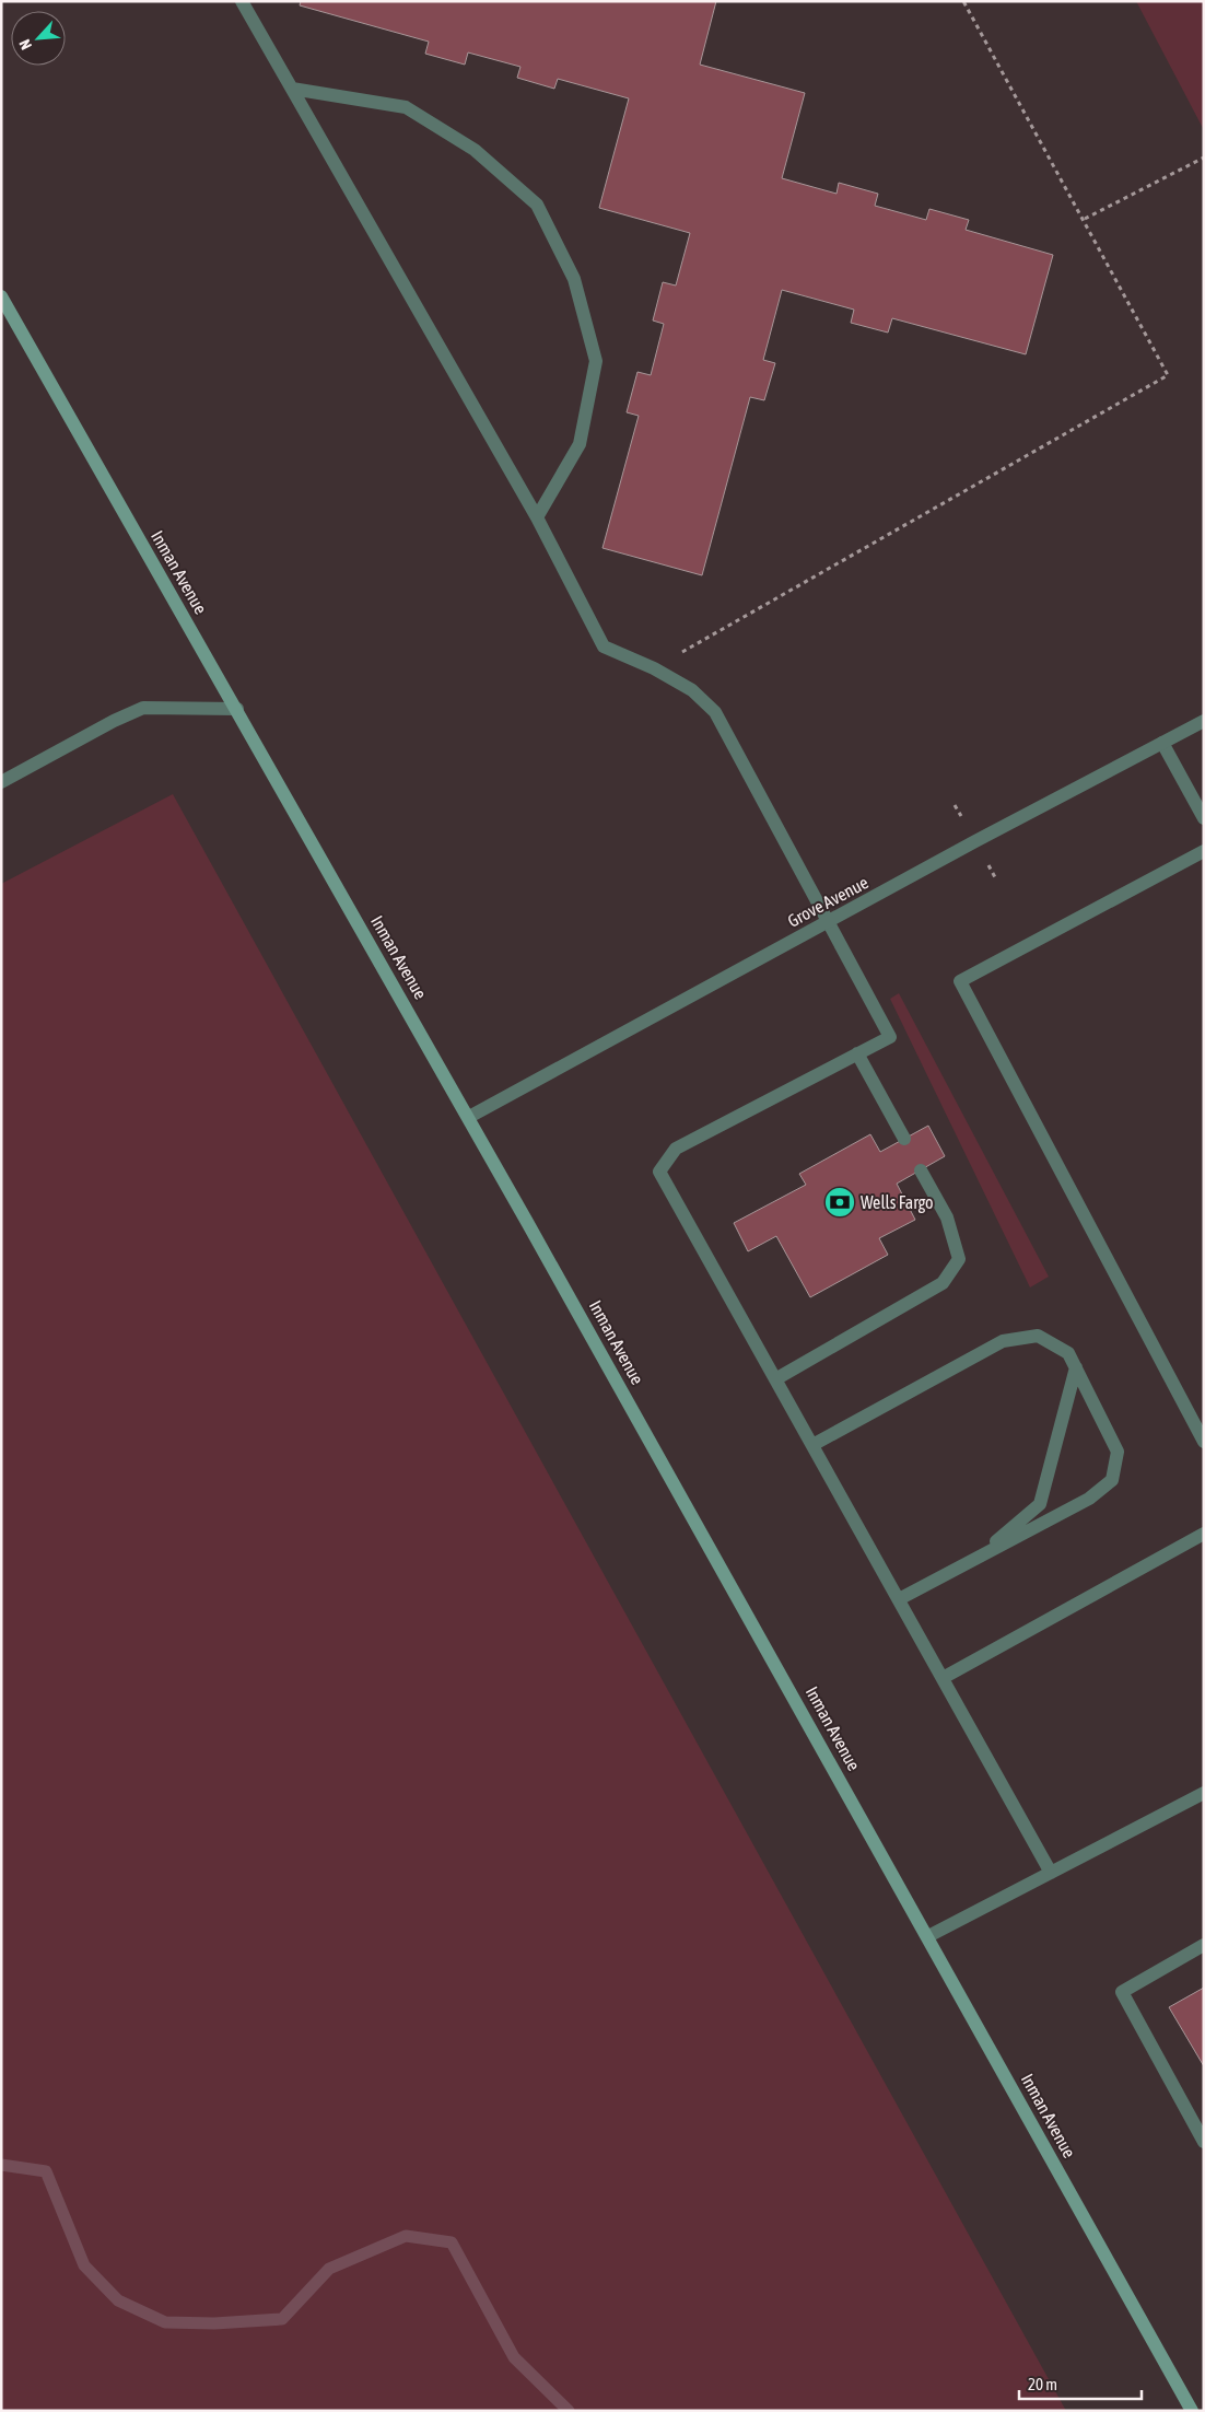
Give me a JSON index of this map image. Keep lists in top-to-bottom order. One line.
{"streets":{"main road":["Inman Avenue"],"street":["Grove Avenue"]},"crossings":[["Inman Avenue","Grove Avenue"]],"places":{"bank":["Wells Fargo"]},"scale_bar":"20 m","north":"bottom left"}
